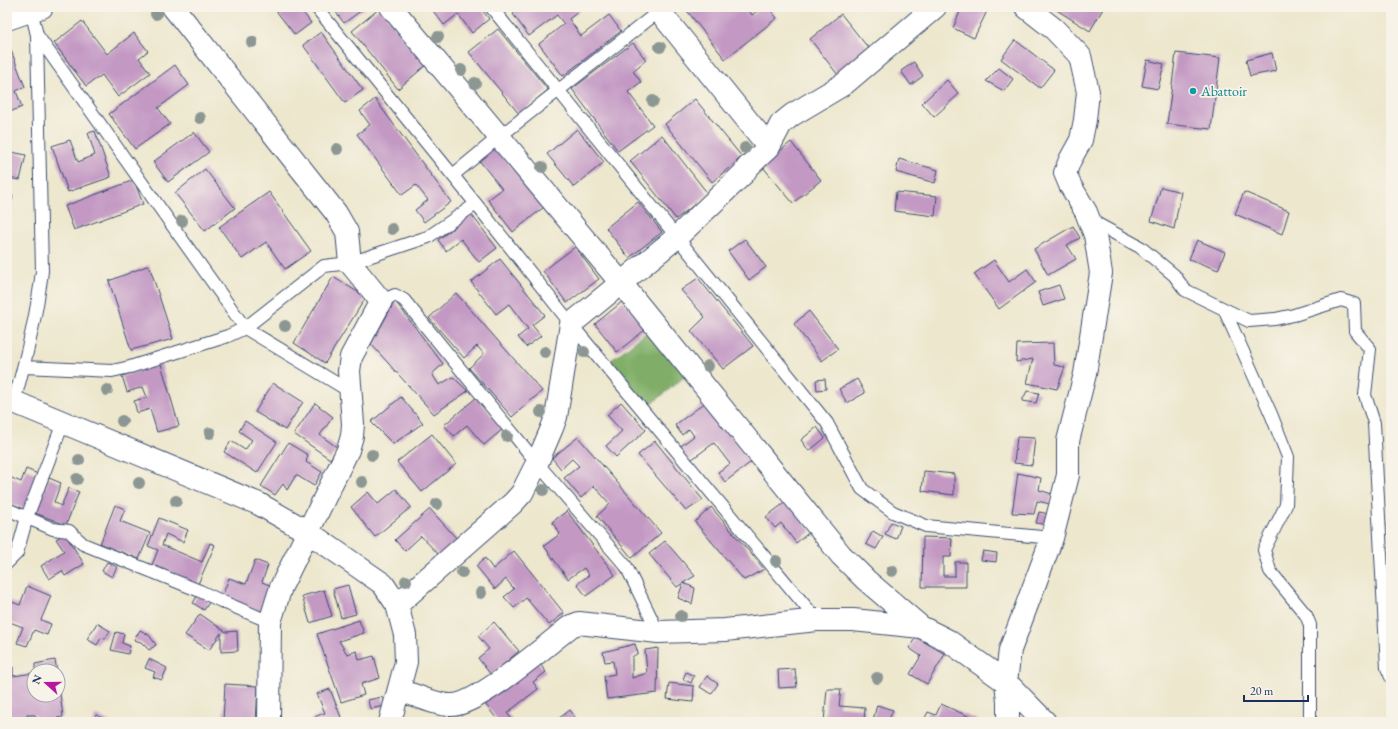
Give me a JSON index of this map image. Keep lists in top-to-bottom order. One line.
{"places":["Abattoir"],"scale_bar":"20 m","north":"left"}
